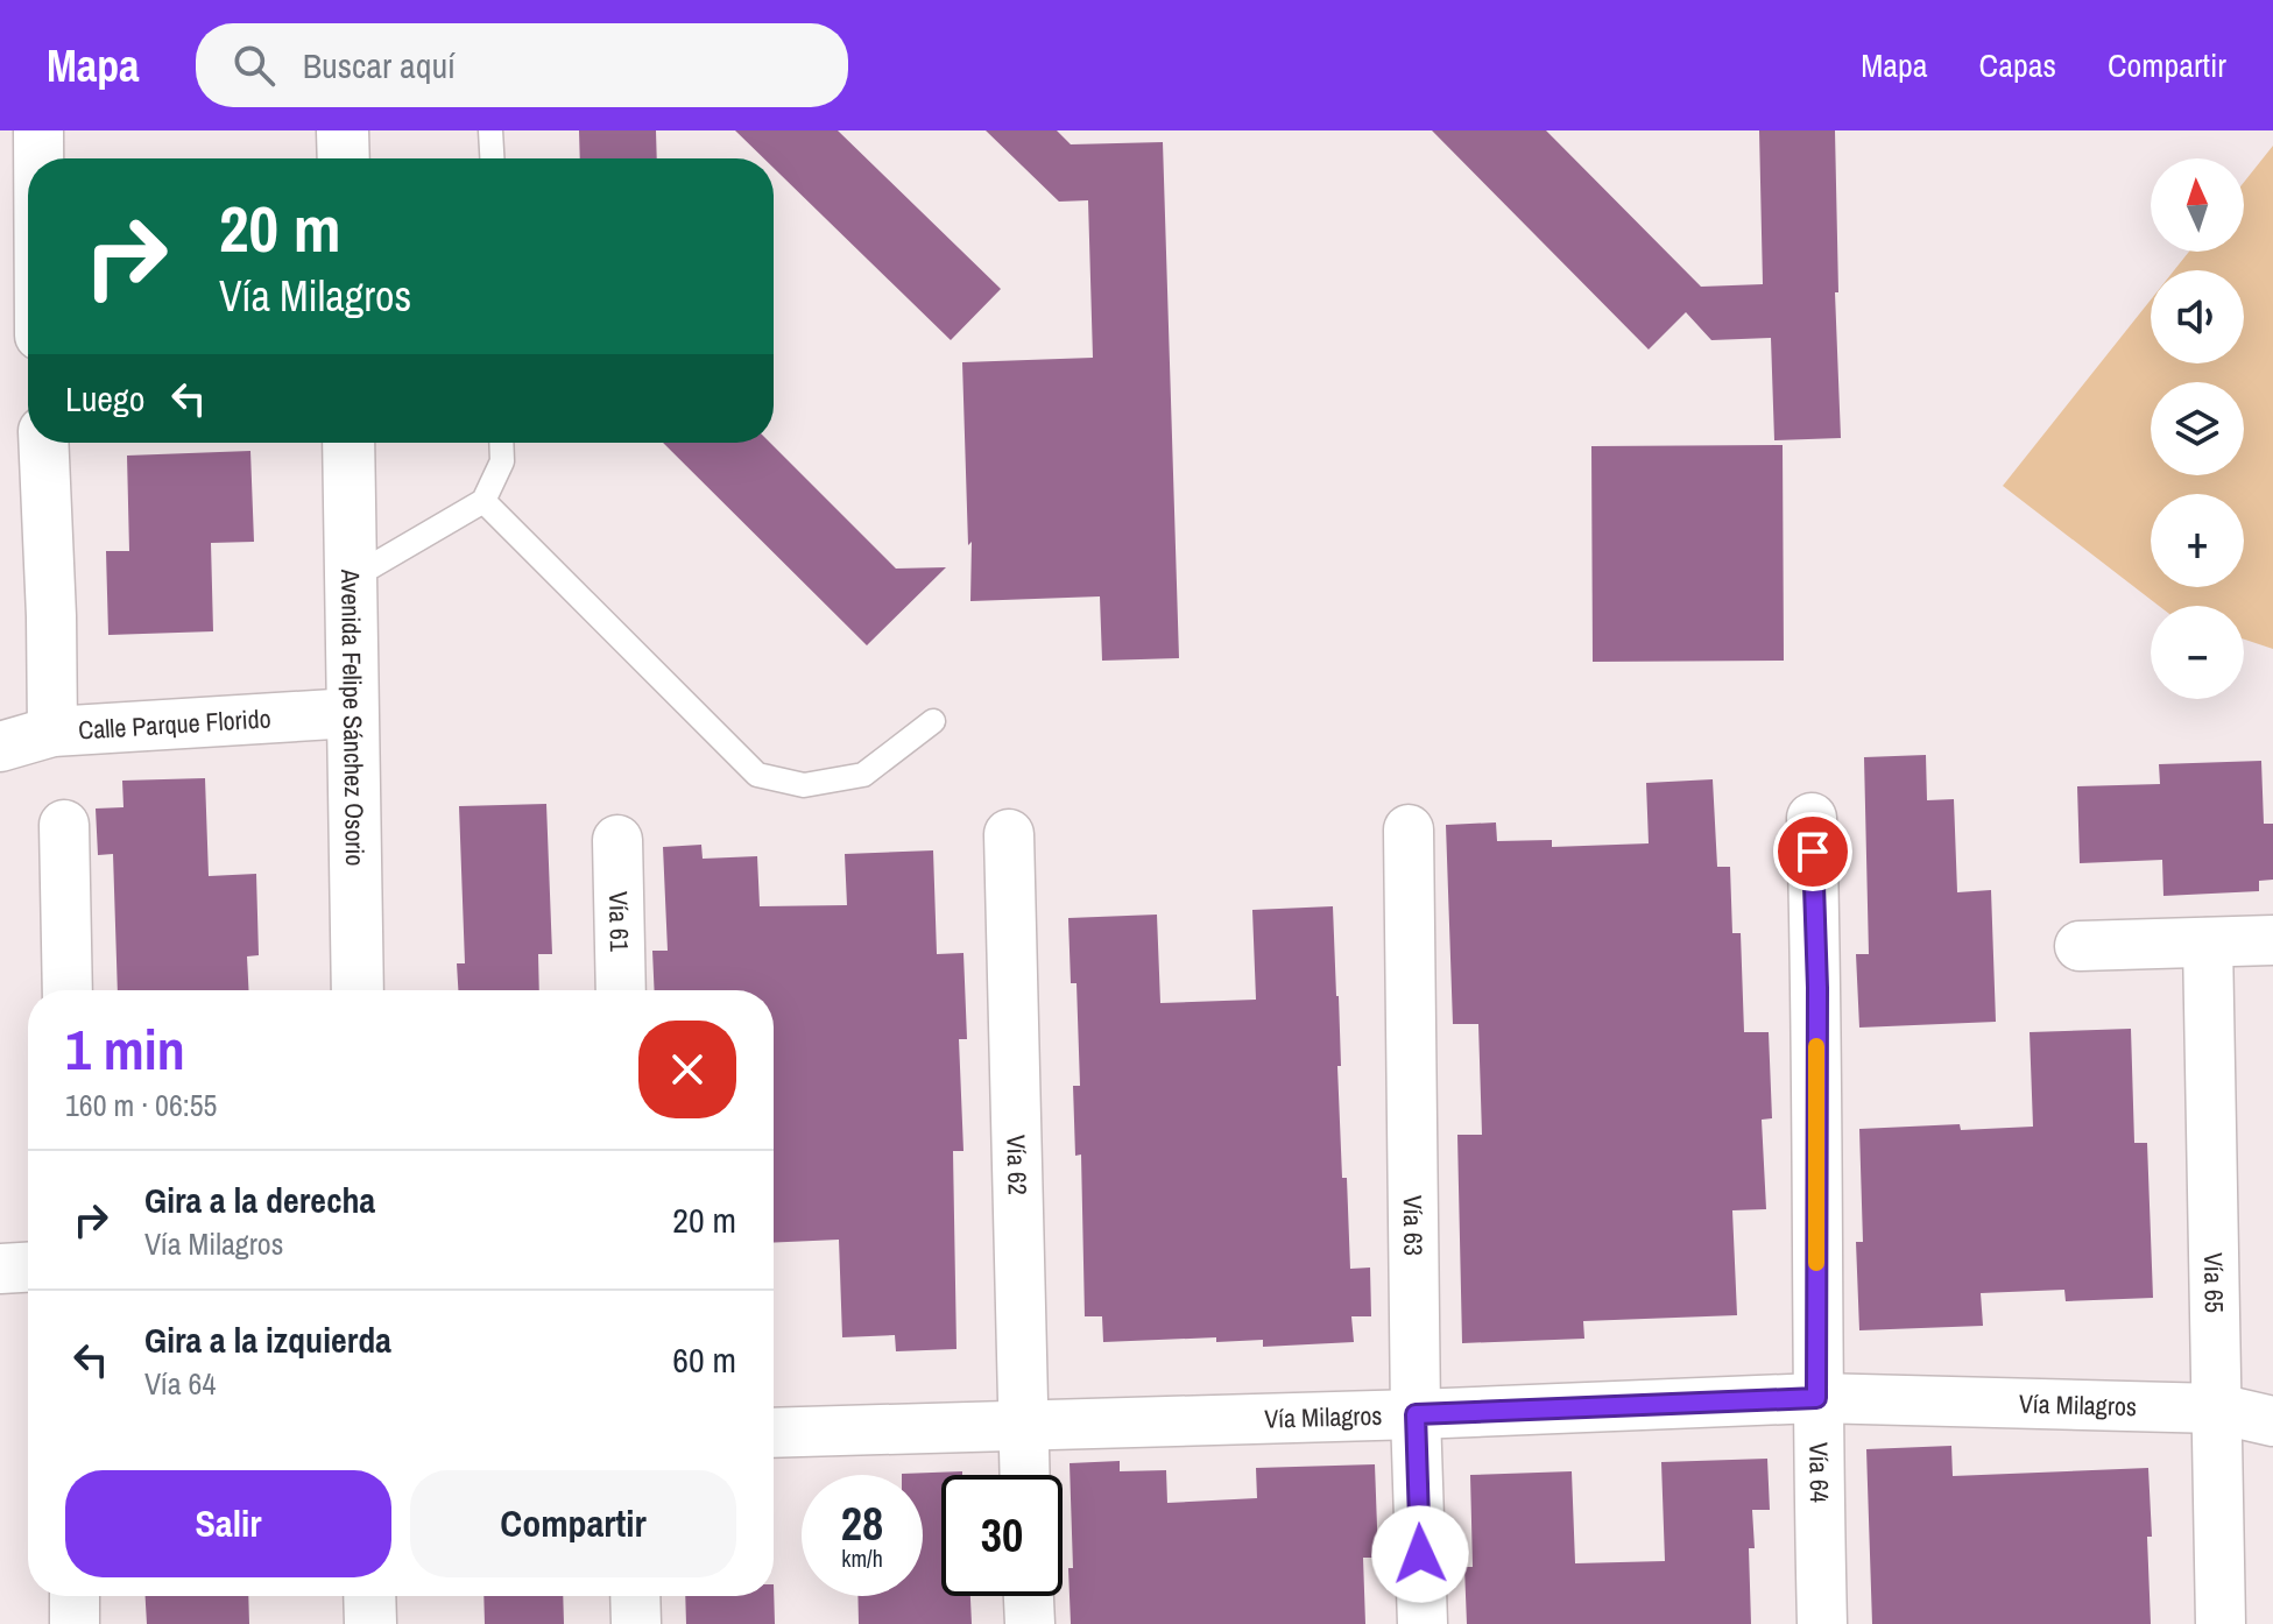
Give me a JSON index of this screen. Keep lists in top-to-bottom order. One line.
{"streets":{"street":["Avenida Felipe Sánchez Osorio","Calle Parque Florido","Vía 61","Vía 62","Vía 63","Vía 65","Vía Milagros","Vía 64"]},"crossings":[["Avenida Felipe Sánchez Osorio","Calle Parque Florido"],["Vía 62","Vía Milagros"],["Vía 63","Vía Milagros"],["Vía 65","Vía Milagros"],["Vía Milagros","Vía 64"]],"north":"top","page":{"header":"Mapa","search":"Buscar aquí","nav":["Mapa","Capas","Compartir"],"map_buttons":["+","−"],"turn":["20 m","Vía Milagros"],"then":"Luego","heading":["1 min","160 m · 06:55"],"list":[{"name":"Gira a la derecha","note":"Vía Milagros","value":"20 m"},{"name":"Gira a la izquierda","note":"Vía 64","value":"60 m"}],"buttons":["Salir","Compartir"],"speed":"28 km/h","limit":"30"}}
